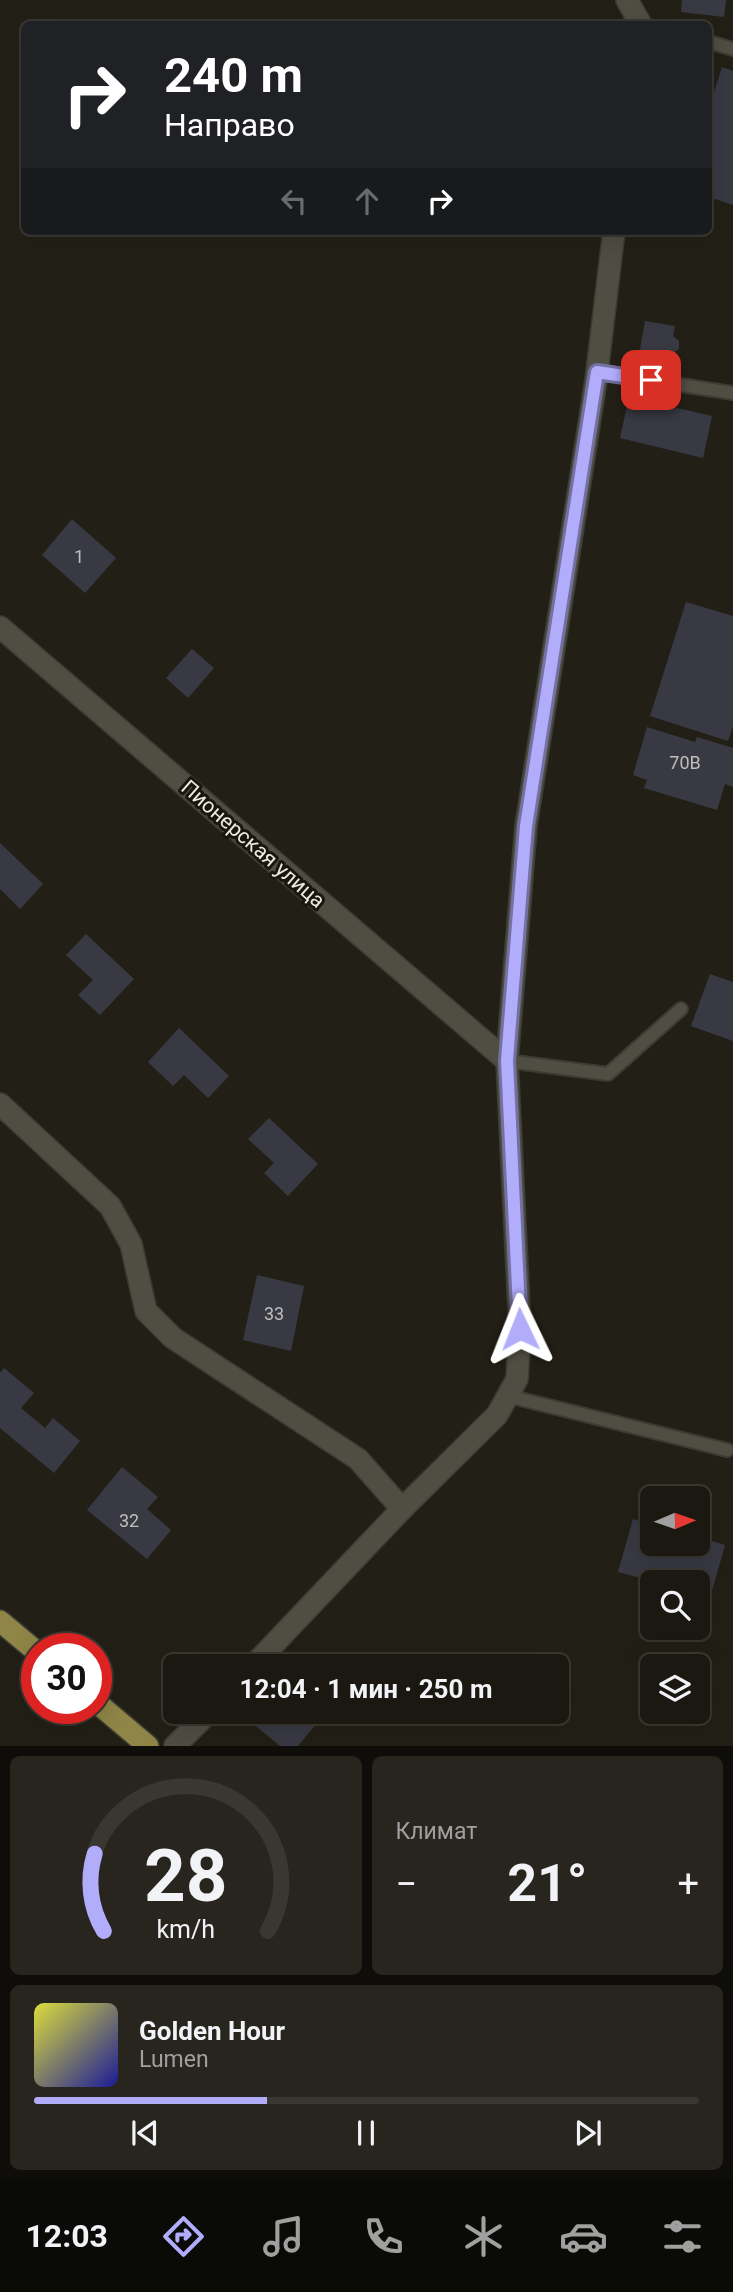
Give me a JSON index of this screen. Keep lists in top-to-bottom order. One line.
{"streets":{"street":["Пионерская улица"]},"house_numbers":["1","70В","33","32"],"north":"right","page":{"turn":["240 m","Направо"],"limit":"30","trip":"12:04 · 1 мин · 250 m","tile":"Климат","heat":["−","21°","+"],"song":["Golden Hour","Lumen"],"tabs":"12:03","gauge":["28","km/h"]}}
